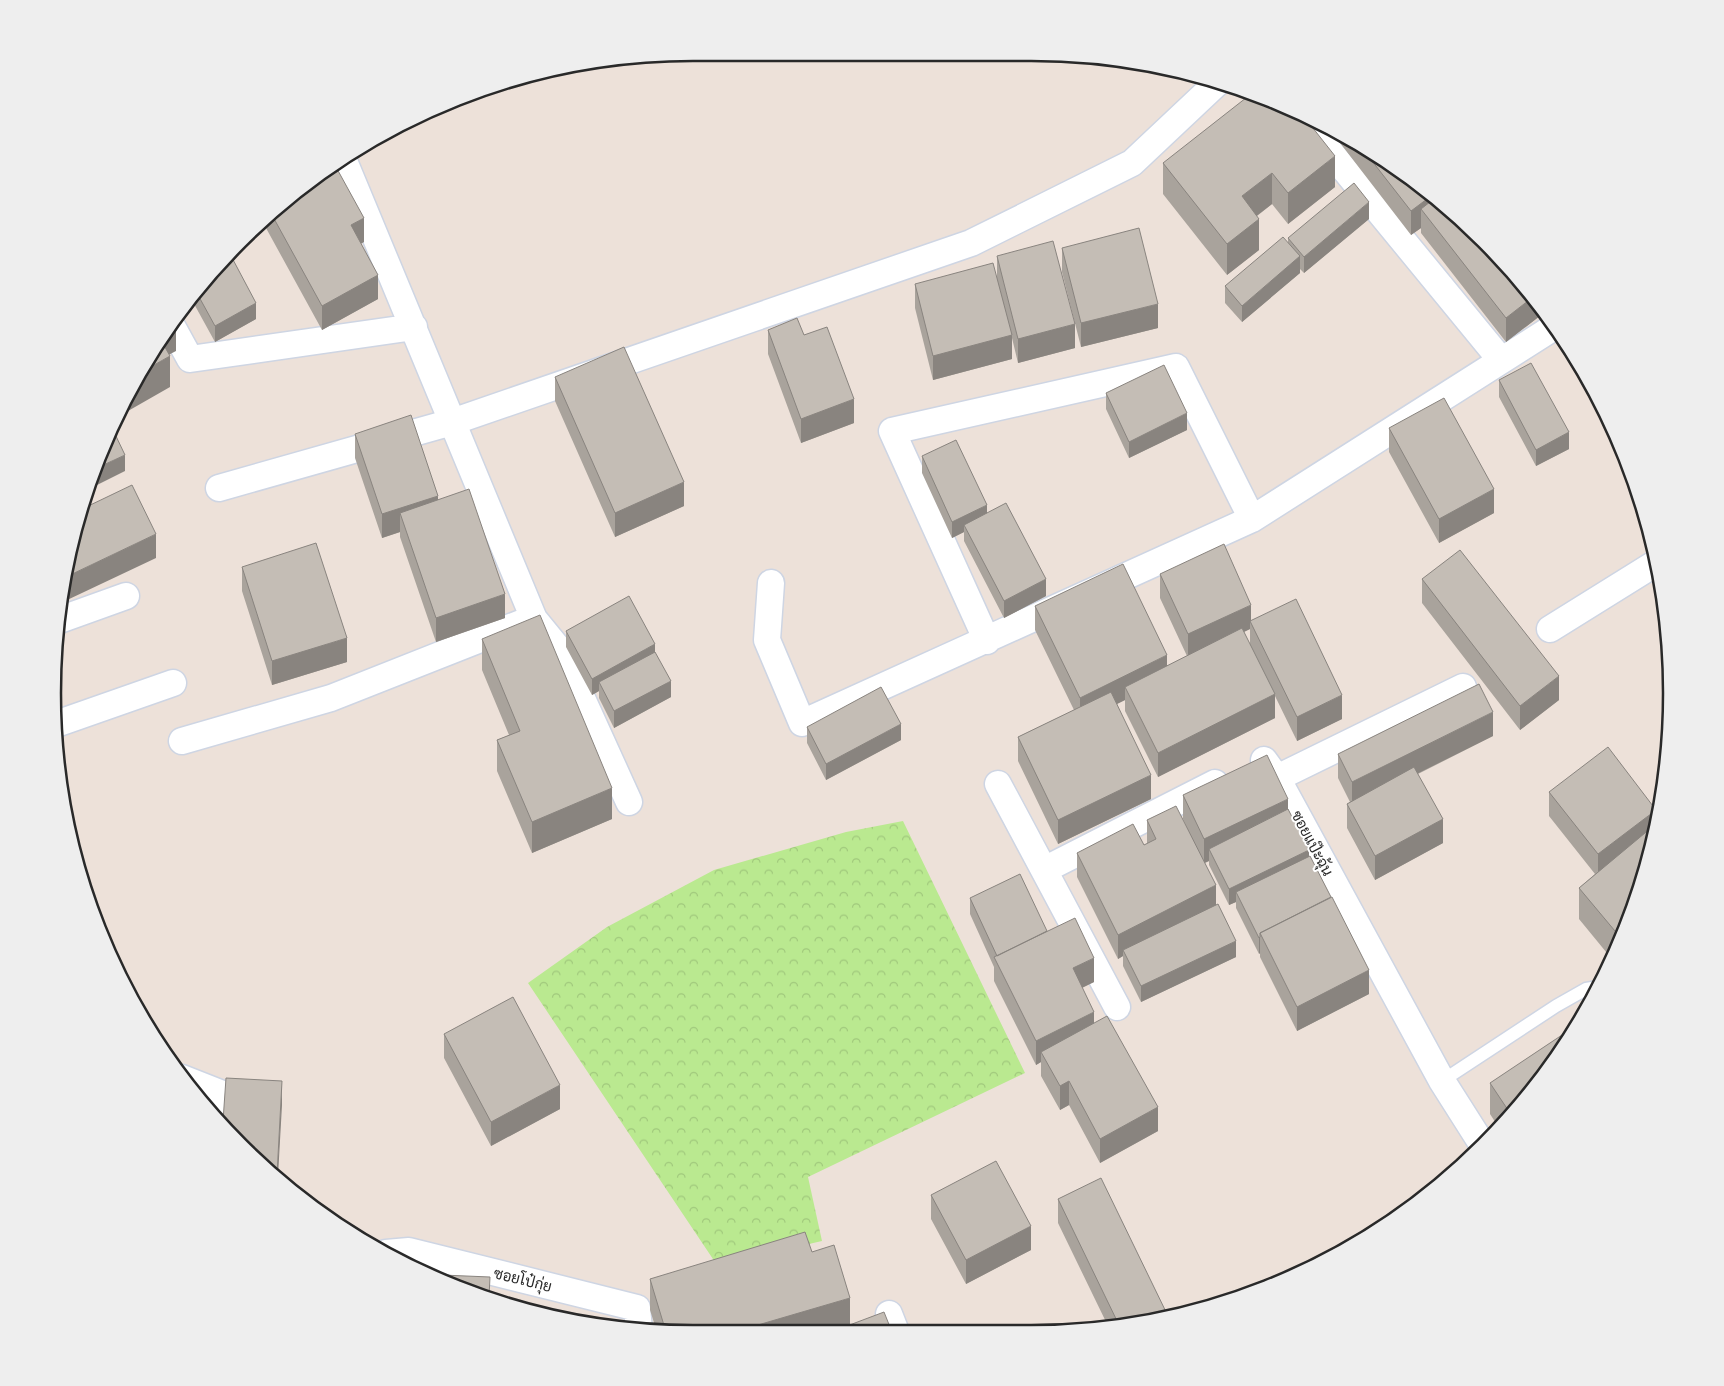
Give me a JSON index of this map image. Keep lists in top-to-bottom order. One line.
{"streets":{"street":["ซอยแป๊ะฉุ้น","ซอยโป๋กุ่ย"]}}
